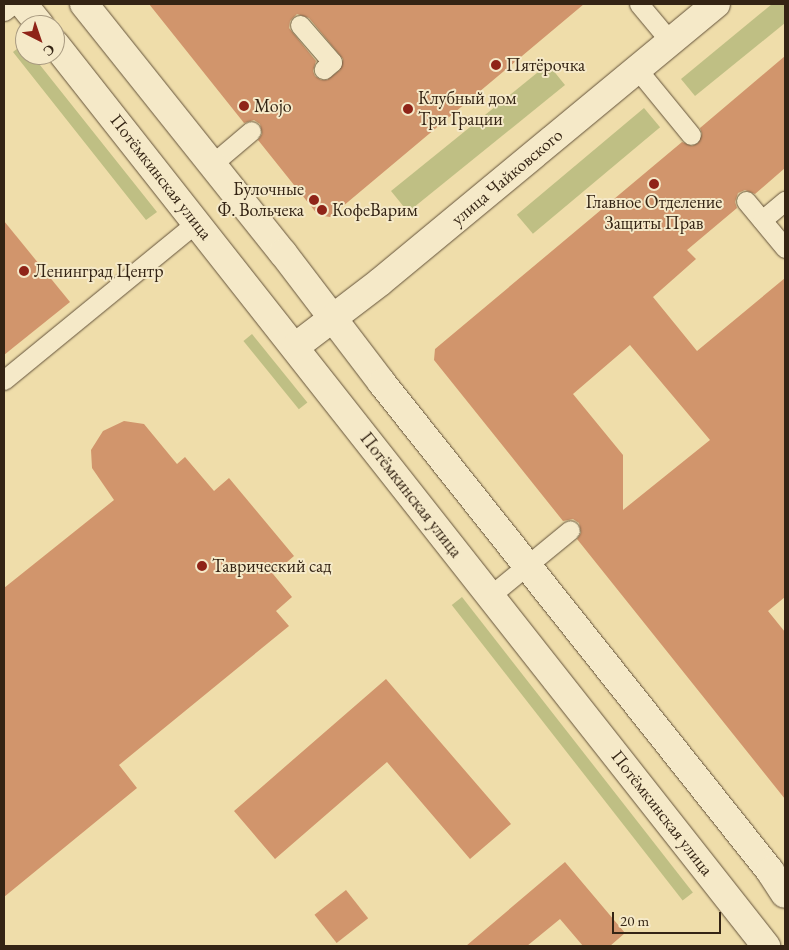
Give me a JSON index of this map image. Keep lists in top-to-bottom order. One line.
{"streets":{"street":["Потёмкинская улица","улица Чайковского"]},"crossings":[["Потёмкинская улица","улица Чайковского"]],"places":["Пятёрочка","Mojo","Клубный дом Три Грации","Главное Отделение Защиты Прав","Булочные Ф. Вольчека","КофеВарим","Ленинград Центр","Таврический сад"],"scale_bar":"20 m","north":"bottom right"}
